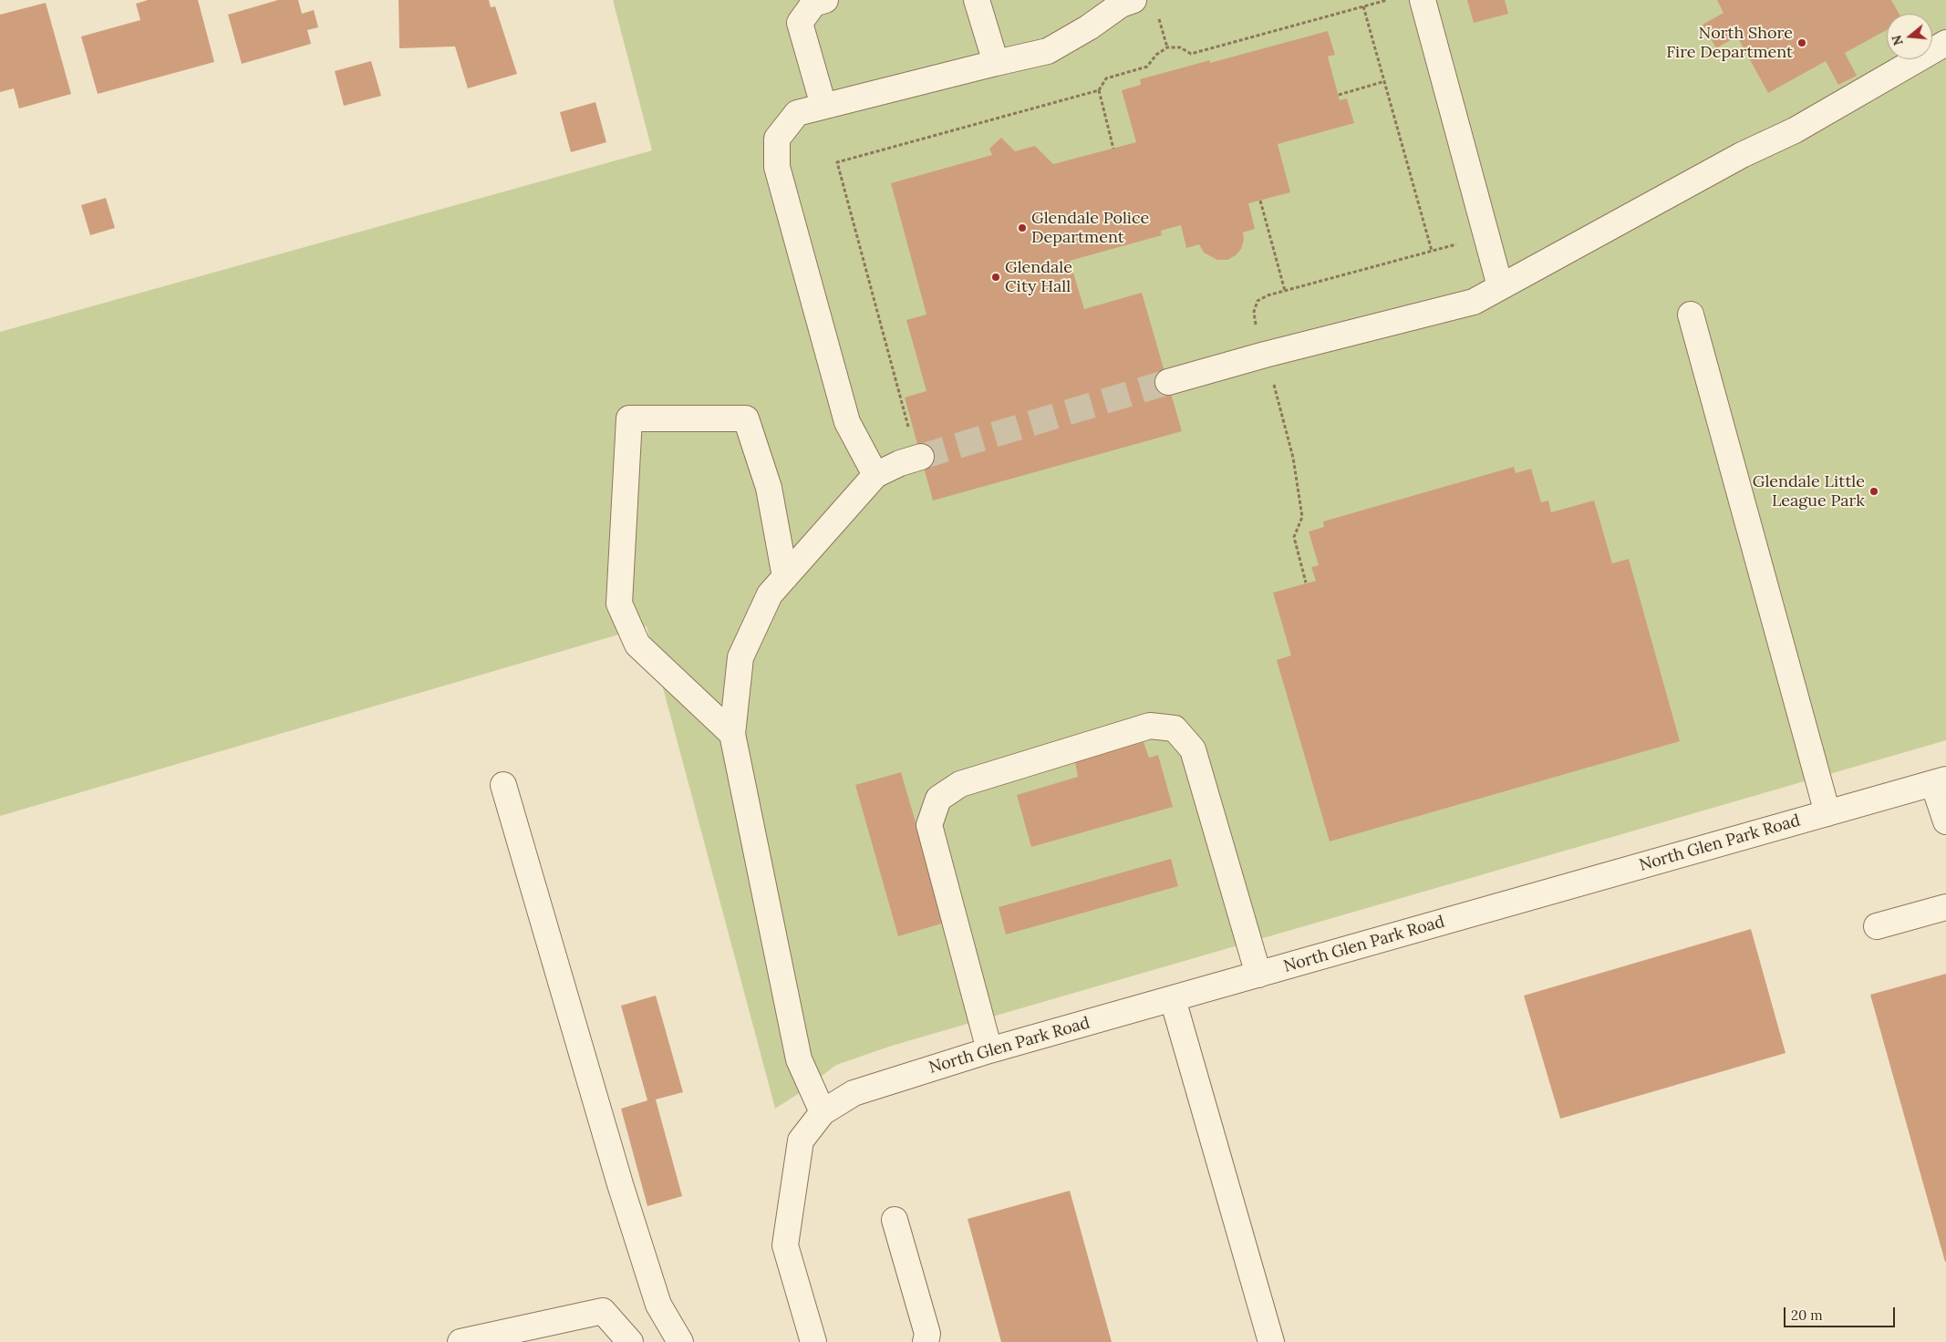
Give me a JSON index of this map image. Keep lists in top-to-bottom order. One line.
{"streets":{"street":["North Glen Park Road"]},"places":["North Shore Fire Department","Glendale Police Department","Glendale City Hall","Glendale Little League Park"],"scale_bar":"20 m","north":"left"}
